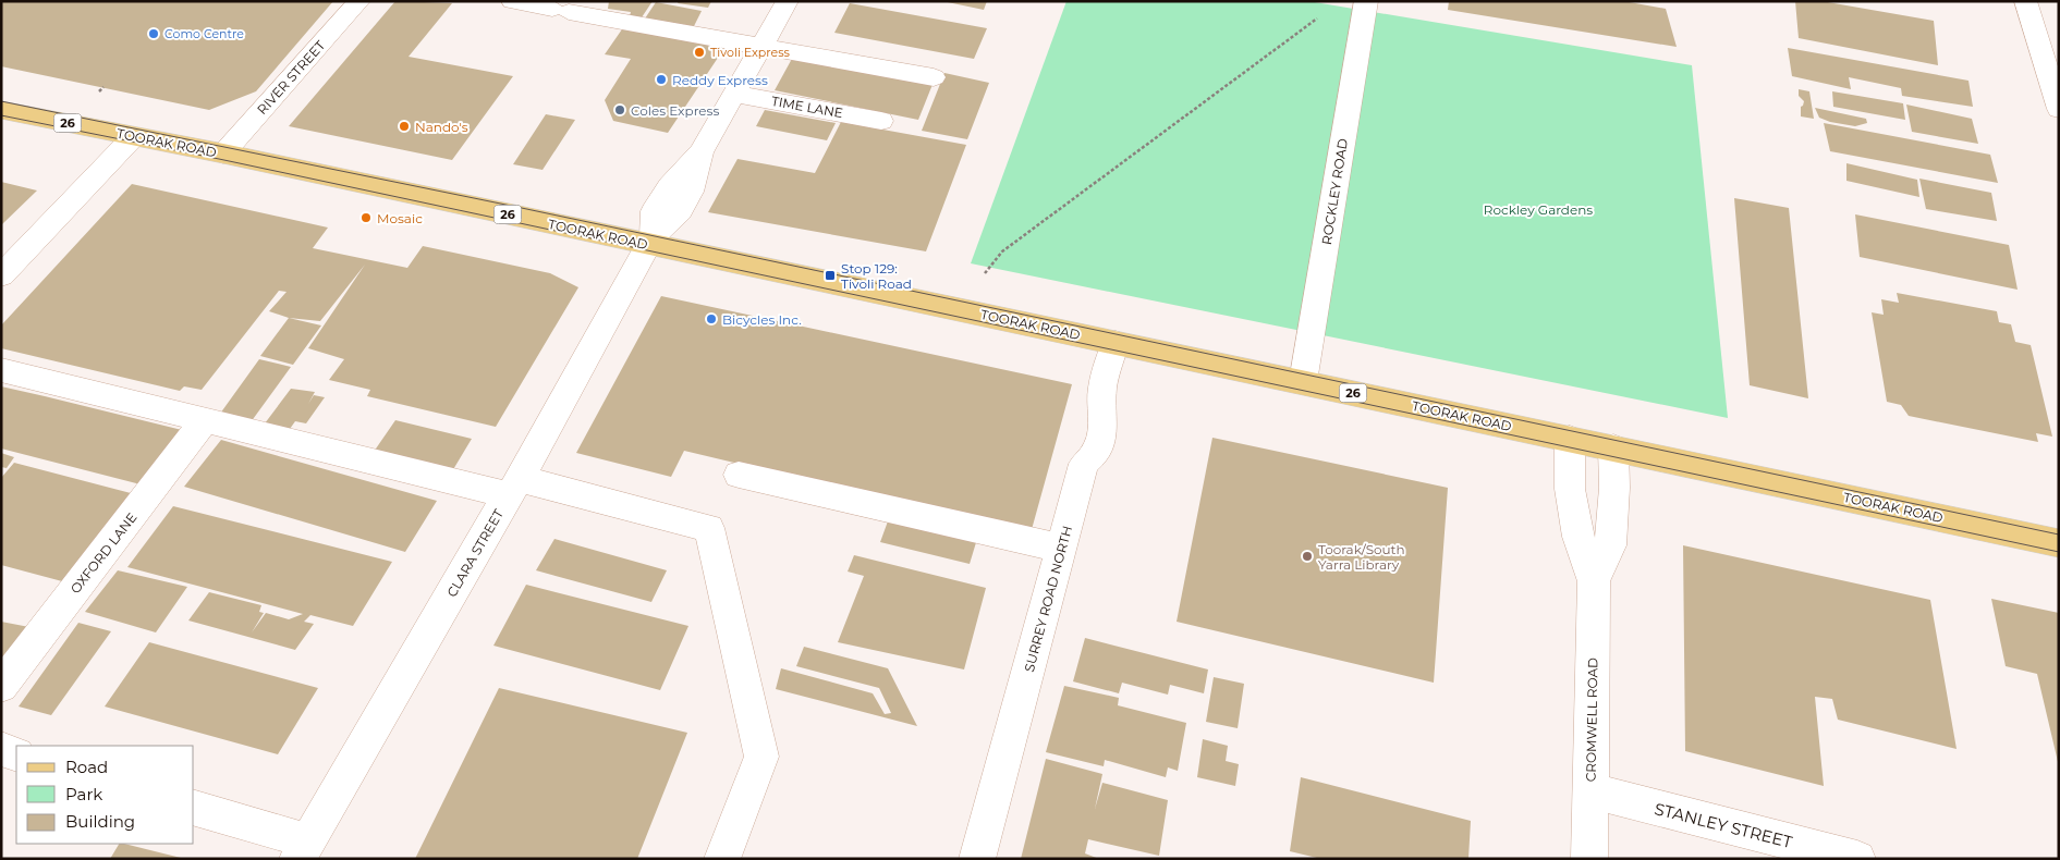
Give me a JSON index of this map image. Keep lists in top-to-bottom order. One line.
{"streets":{"main road":["26","TOORAK ROAD"],"street":["RIVER STREET","TIME LANE","ROCKLEY ROAD","OXFORD LANE","CLARA STREET","SURREY ROAD NORTH","CROMWELL ROAD","STANLEY STREET"]},"crossings":[["RIVER STREET","TOORAK ROAD"],["TIME LANE","CLARA STREET"],["TOORAK ROAD","ROCKLEY ROAD"],["TOORAK ROAD","CLARA STREET"],["TOORAK ROAD","SURREY ROAD NORTH"],["TOORAK ROAD","CROMWELL ROAD"],["CROMWELL ROAD","STANLEY STREET"]],"parks":["Rockley Gardens"],"places":{"other":["Como Centre","Tivoli Express","Reddy Express","Coles Express","Nando's","Mosaic","Bicycles Inc.","Toorak/South Yarra Library"],"transit":["Stop 129: Tivoli Road"]},"legend":["Road","Park","Building"]}
